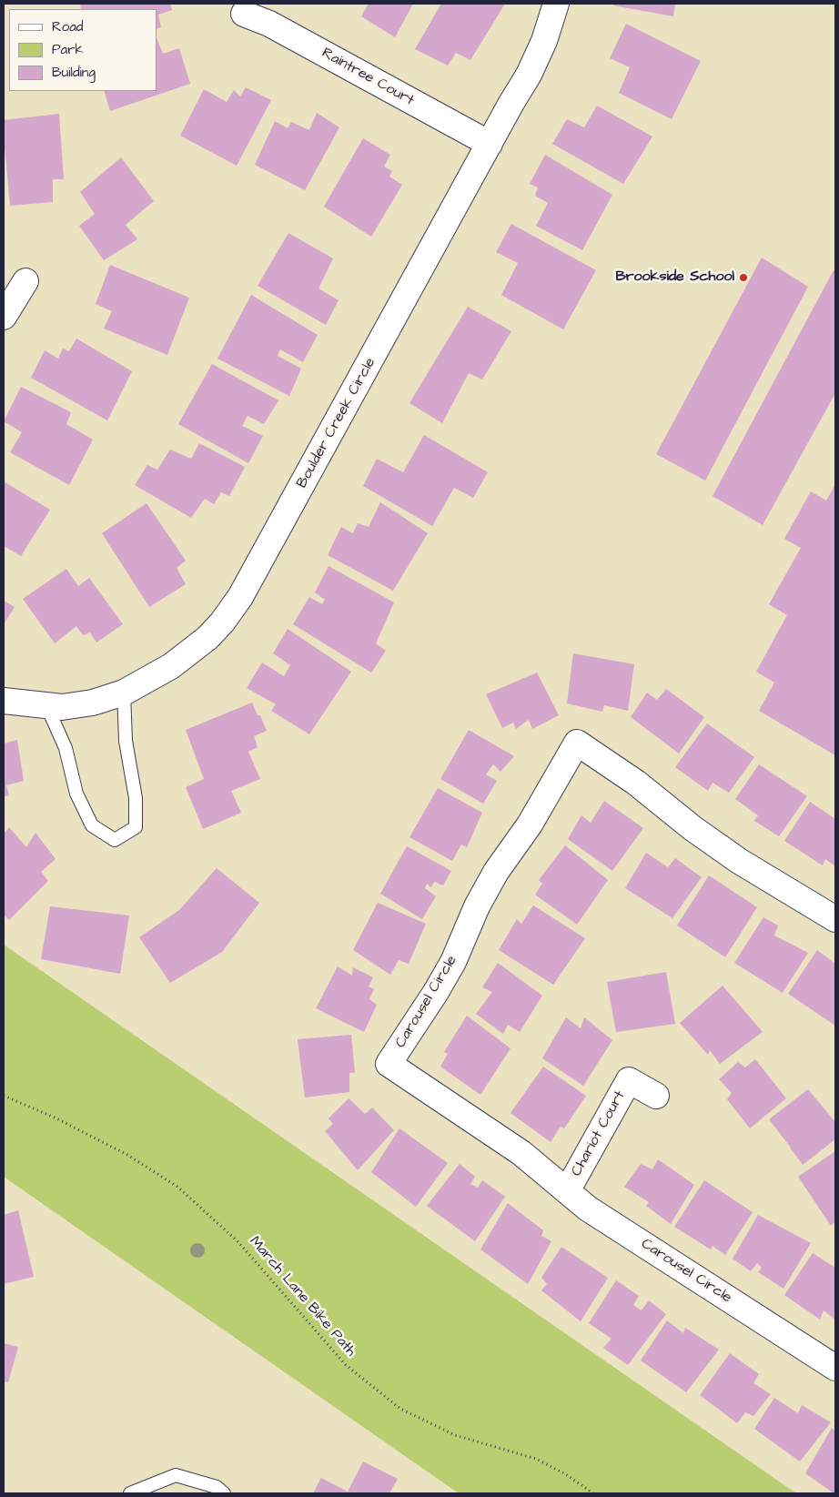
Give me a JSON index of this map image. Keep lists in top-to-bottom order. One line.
{"streets":{"street":["Raintree Court","Boulder Creek Circle","Carousel Circle","Chariot Court"],"path":["March Lane Bike Path"]},"crossings":[["Raintree Court","Boulder Creek Circle"],["Carousel Circle","Chariot Court"]],"places":["Brookside School"],"legend":["Road","Park","Building"]}
